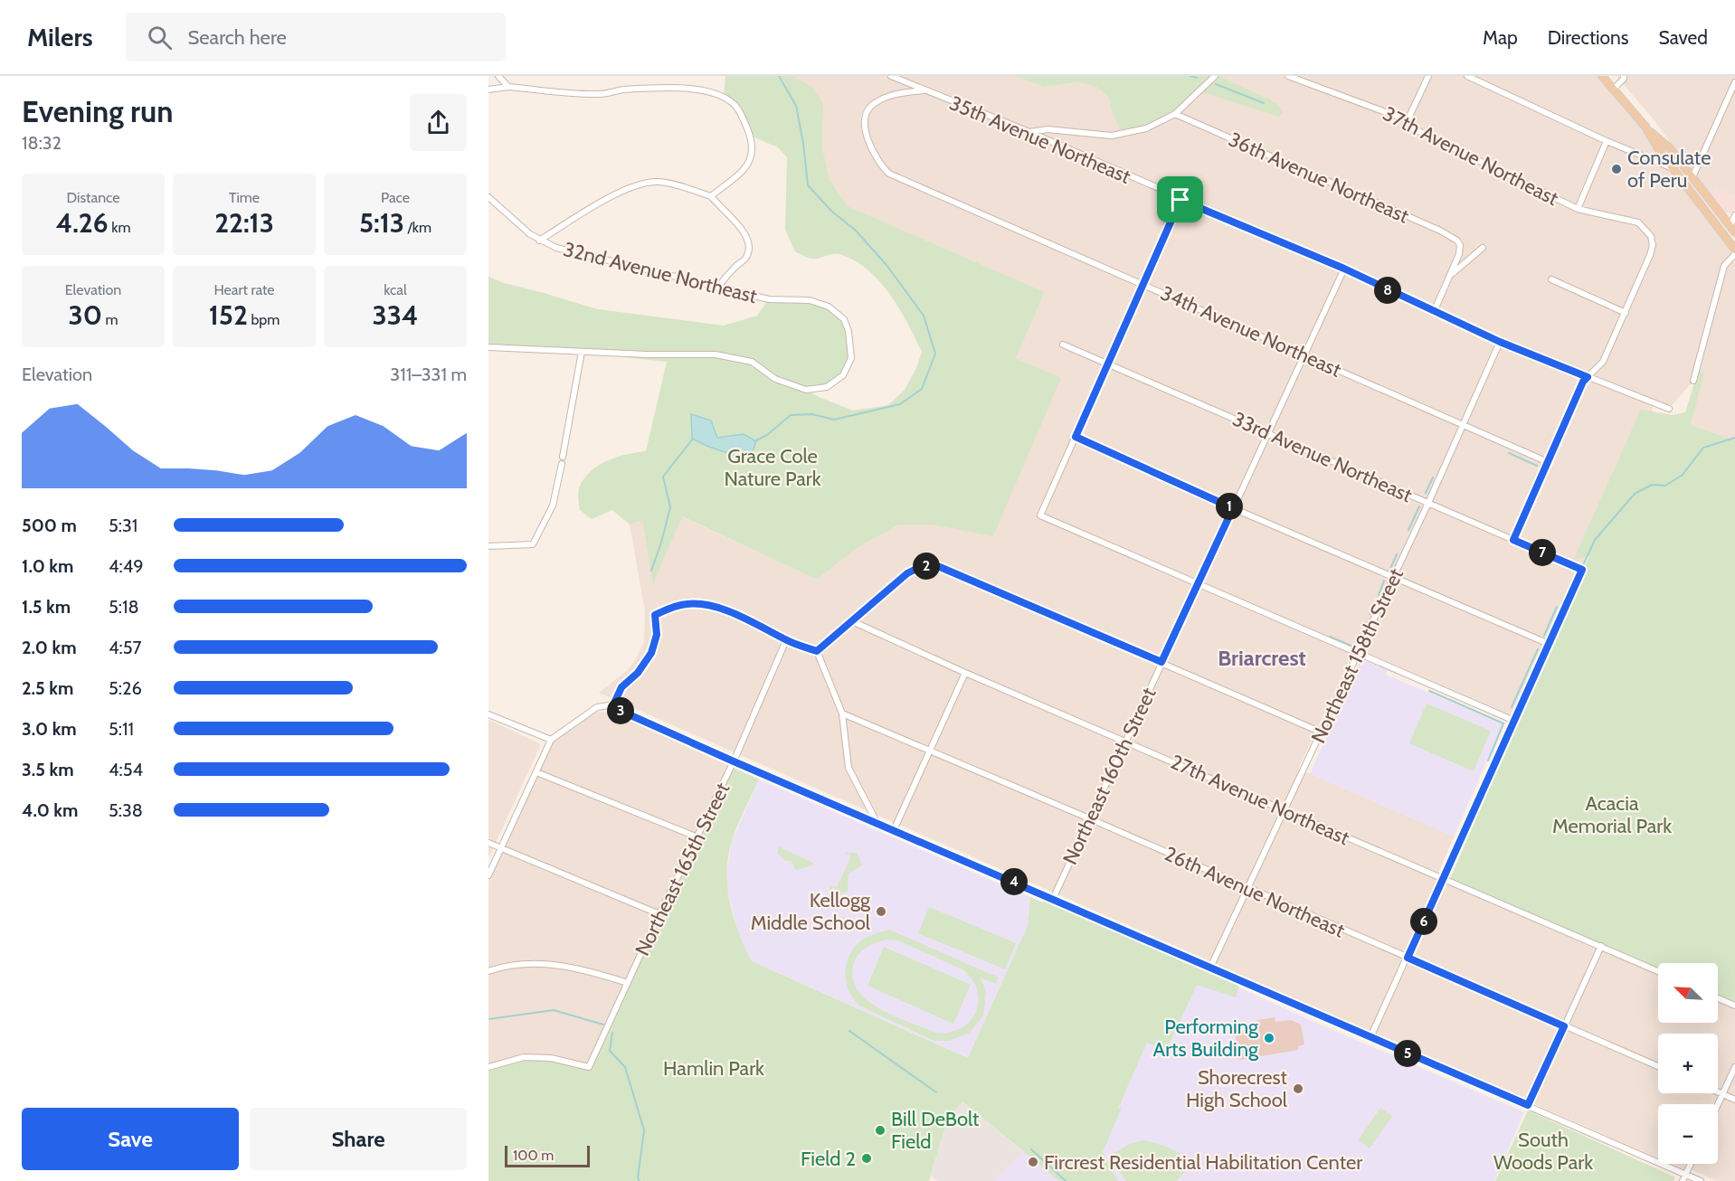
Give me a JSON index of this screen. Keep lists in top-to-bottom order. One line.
{"streets":{"street":["35th Avenue Northeast","37th Avenue Northeast","36th Avenue Northeast","32nd Avenue Northeast","34th Avenue Northeast","33rd Avenue Northeast","Northeast 158th Street","Northeast 160th Street","27th Avenue Northeast","Northeast 165th Street","26th Avenue Northeast"]},"crossings":[["35th Avenue Northeast","34th Avenue Northeast"],["35th Avenue Northeast","Northeast 158th Street"],["35th Avenue Northeast","Northeast 160th Street"],["34th Avenue Northeast","Northeast 158th Street"],["34th Avenue Northeast","Northeast 160th Street"],["33rd Avenue Northeast","Northeast 158th Street"],["33rd Avenue Northeast","Northeast 160th Street"],["Northeast 158th Street","27th Avenue Northeast"],["Northeast 158th Street","26th Avenue Northeast"],["Northeast 160th Street","27th Avenue Northeast"],["Northeast 160th Street","26th Avenue Northeast"]],"districts":["Briarcrest"],"parks":["Grace Cole Nature Park","Acacia Memorial Park","Hamlin Park","South Woods Park"],"places":["Consulate of Peru","Kellogg Middle School","Performing Arts Building","Shorecrest High School","Bill DeBolt Field","Field 2","Fircrest Residential Habilitation Center"],"scale_bar":"100 m","north":"top left","page":{"header":"Milers","search":"Search here","nav":["Map","Directions","Saved"],"heading":["Evening run","18:32"],"stats":[["Distance","4.26 km"],["Time","22:13"],["Pace","5:13 /km"],["Elevation","30 m"],["Heart rate","152 bpm"],["kcal","334"]],"pins":["8","1","7","2","3","4","6","5"],"chart":["Elevation","311–331 m"],"list":[{"name":"500 m","note":"5:31"},{"name":"1.0 km","note":"4:49"},{"name":"1.5 km","note":"5:18"},{"name":"2.0 km","note":"4:57"},{"name":"2.5 km","note":"5:26"},{"name":"3.0 km","note":"5:11"},{"name":"3.5 km","note":"4:54"},{"name":"4.0 km","note":"5:38"}],"map_buttons":["+","−"],"buttons":["Save","Share"],"scale":"100 m"}}
